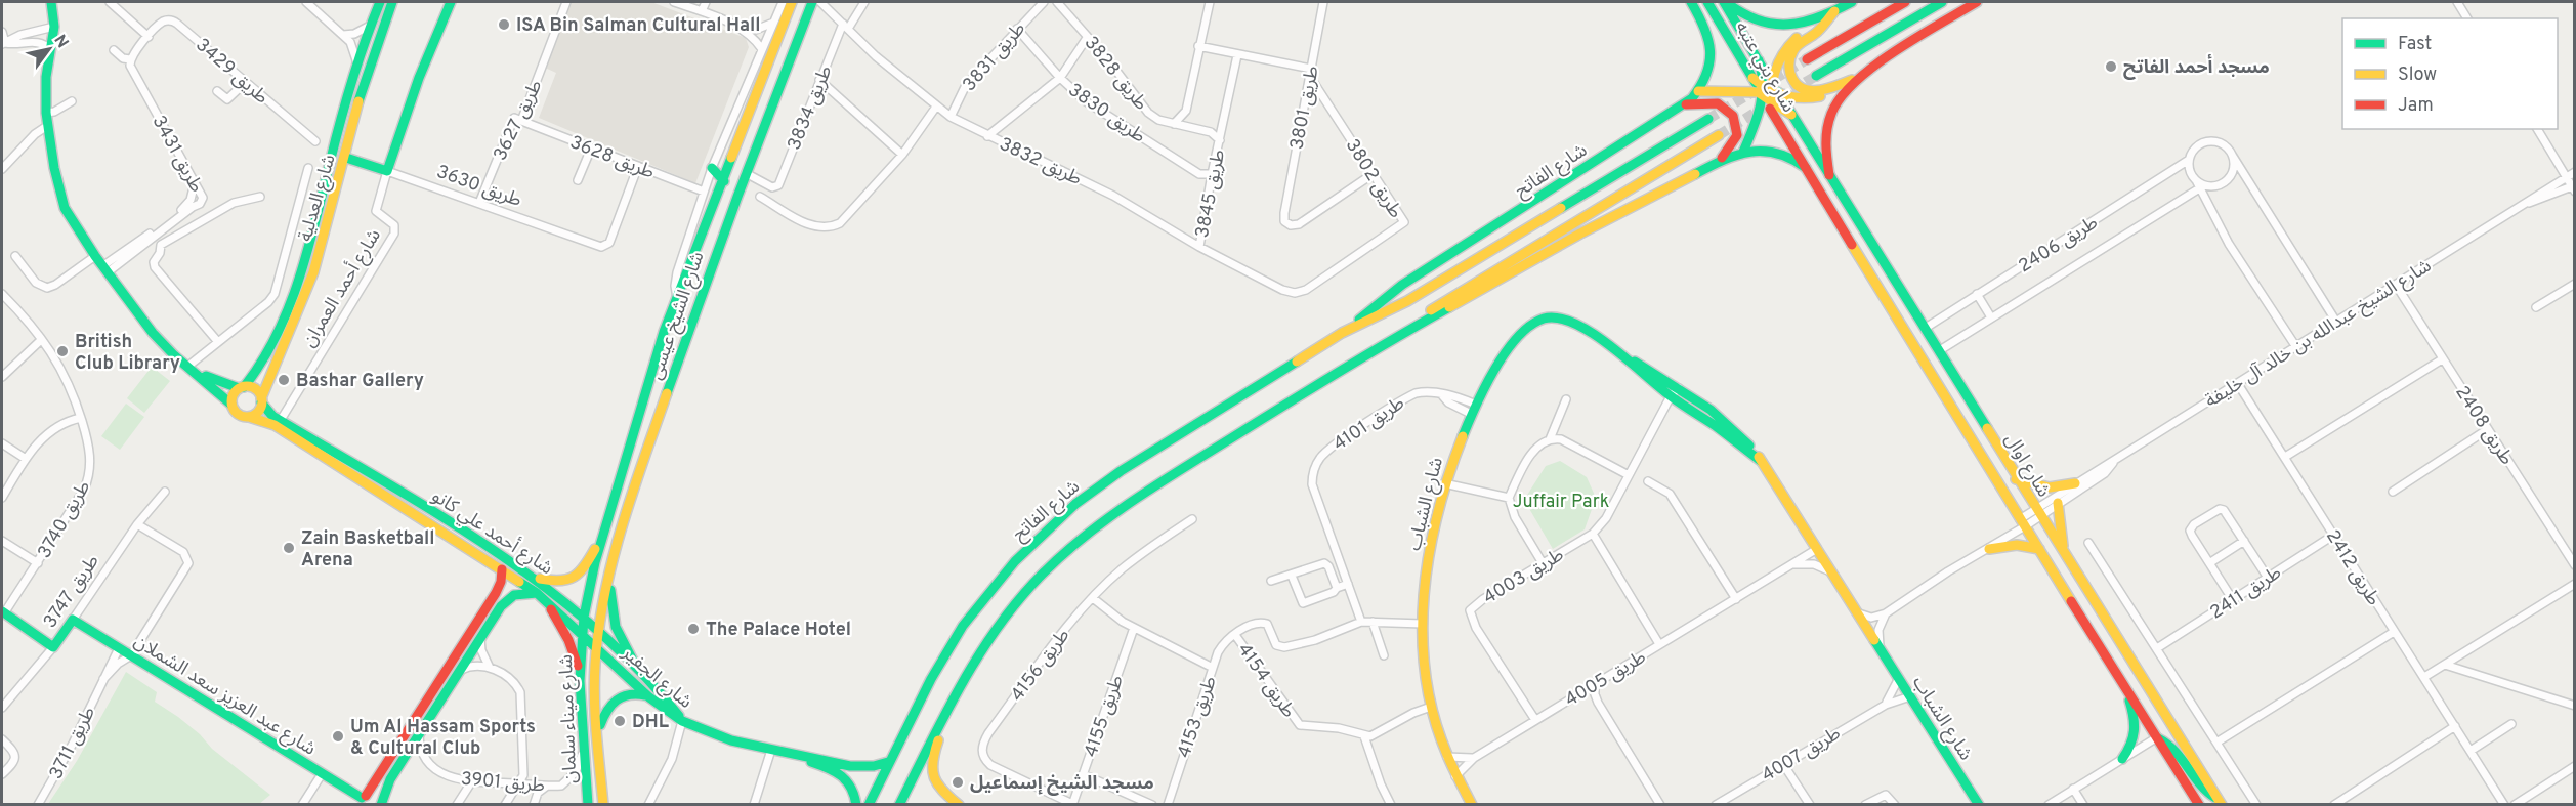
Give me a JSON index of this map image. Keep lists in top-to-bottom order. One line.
{"streets":{"main road":["شارع بني عتبه","شارع الفاتح","طريق 3630","شارع العدلية","شارع أحمد العمران","شارع الشيخ عيسى","شارع اوال","شارع الشباب","شارع أحمد علي كانو","طريق 3747","شارع الجفير","شارع عبد العزيز سعد الشملان","شارع ميناء سلمان"],"street":["طريق 3831","طريق 3429","طريق 3828","طريق 3834","طريق 3801","طريق 3830","طريق 3627","طريق 3431","طريق 3628","طريق 3832","طريق 3802","طريق 3845","طريق 2406","شارع الشيخ عبدالله بن خالد آل خليفة","طريق 4101","طريق 2408","طريق 3740","طريق 2412","طريق 4003","طريق 2411","طريق 4156","طريق 4005","طريق 4154","طريق 4155","طريق 4153","طريق 3711","طريق 4007","طريق 3901"]},"crossings":[["طريق 3831","طريق 3830"],["طريق 3831","طريق 3832"],["شارع بني عتبه","شارع اوال"],["طريق 3828","طريق 3845"],["طريق 3834","طريق 3832"],["طريق 3834","شارع الشيخ عيسى"],["طريق 3801","طريق 3802"],["طريق 3830","طريق 3845"],["طريق 3627","طريق 3628"],["طريق 3627","طريق 3630"],["طريق 3628","طريق 3630"],["طريق 3832","طريق 3802"],["طريق 3832","طريق 3845"],["شارع الفاتح","شارع الجفير"],["طريق 3630","شارع العدلية"],["طريق 3630","شارع أحمد العمران"],["شارع العدلية","شارع أحمد علي كانو"],["طريق 2406","شارع اوال"],["شارع أحمد العمران","شارع أحمد علي كانو"],["شارع الشيخ عيسى","شارع أحمد علي كانو"],["شارع الشيخ عيسى","شارع الجفير"],["شارع الشيخ عيسى","شارع ميناء سلمان"],["شارع الشيخ عبدالله بن خالد آل خليفة","طريق 2408"],["شارع الشيخ عبدالله بن خالد آل خليفة","شارع اوال"],["شارع الشيخ عبدالله بن خالد آل خليفة","طريق 2412"],["طريق 4101","شارع الشباب"],["شارع الشباب","طريق 4003"],["شارع الشباب","طريق 4005"],["شارع الشباب","طريق 4007"],["شارع أحمد علي كانو","شارع الجفير"],["شارع أحمد علي كانو","شارع ميناء سلمان"],["طريق 2412","طريق 2411"],["طريق 4003","طريق 4005"],["طريق 3747","شارع عبد العزيز سعد الشملان"],["طريق 3747","طريق 3711"],["طريق 4156","طريق 4155"],["شارع الجفير","شارع ميناء سلمان"],["طريق 4154","طريق 4153"],["شارع عبد العزيز سعد الشملان","طريق 3711"],["شارع ميناء سلمان","طريق 3901"]],"parks":["Juffair Park"],"places":["ISA Bin Salman Cultural Hall","مسجد أحمد الفاتح","British Club Library","Bashar Gallery","Zain Basketball Arena","The Palace Hotel","DHL","Um Al Hassam Sports & Cultural Club","مسجد الشيخ إسماعيل"],"legend":["Fast","Slow","Jam"],"north":"top right"}
